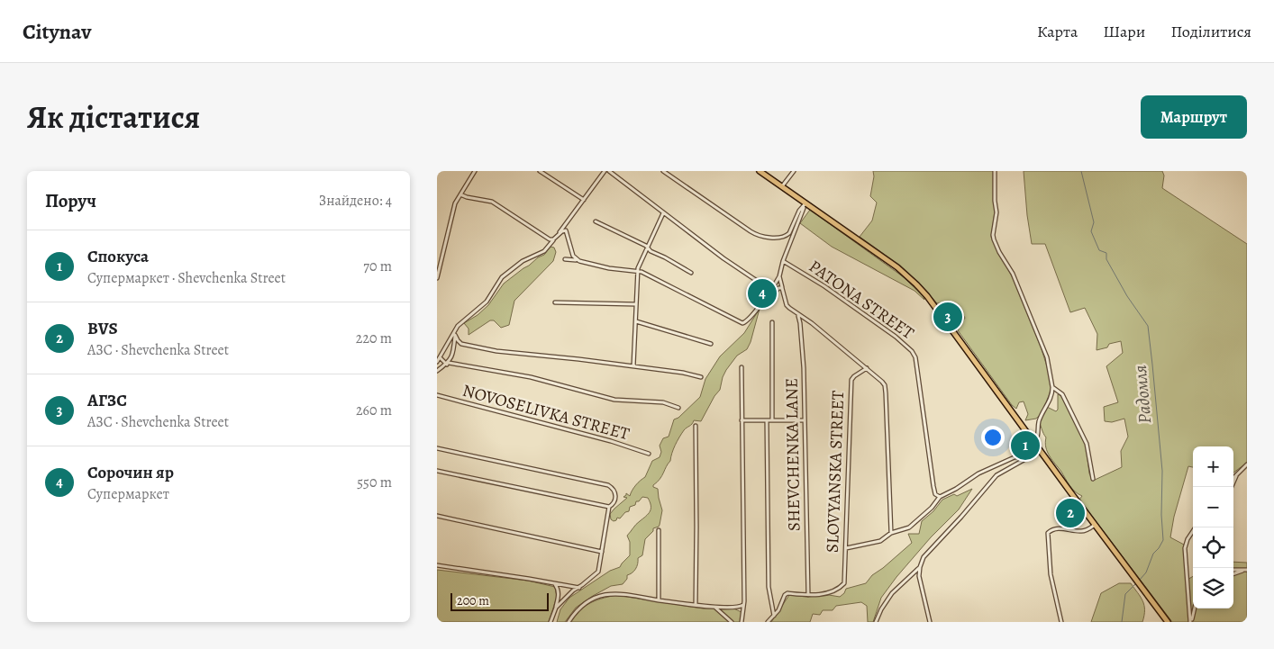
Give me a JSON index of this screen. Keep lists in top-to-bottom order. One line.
{"streets":{"street":["PATONA STREET","NOVOSELIVKA STREET","SHEVCHENKA LANE","SLOVYANSKA STREET"]},"crossings":[["SHEVCHENKA LANE","SLOVYANSKA STREET"]],"water":["Радомля"],"scale_bar":"200 m","page":{"header":"Citynav","nav":["Карта","Шари","Поділитися"],"title":"Як дістатися","buttons":"Маршрут","heading":["Поруч","Знайдено: 4"],"list":[{"mark":"1","name":"Спокуса","note":"Супермаркет · Shevchenka Street","value":"70 m"},{"mark":"2","name":"BVS","note":"АЗС · Shevchenka Street","value":"220 m"},{"mark":"3","name":"АГЗС","note":"АЗС · Shevchenka Street","value":"260 m"},{"mark":"4","name":"Сорочин яр","note":"Супермаркет","value":"550 m"}],"pins":["4","3","1","2"],"map_buttons":["+","−"],"scale":"200 m"}}
